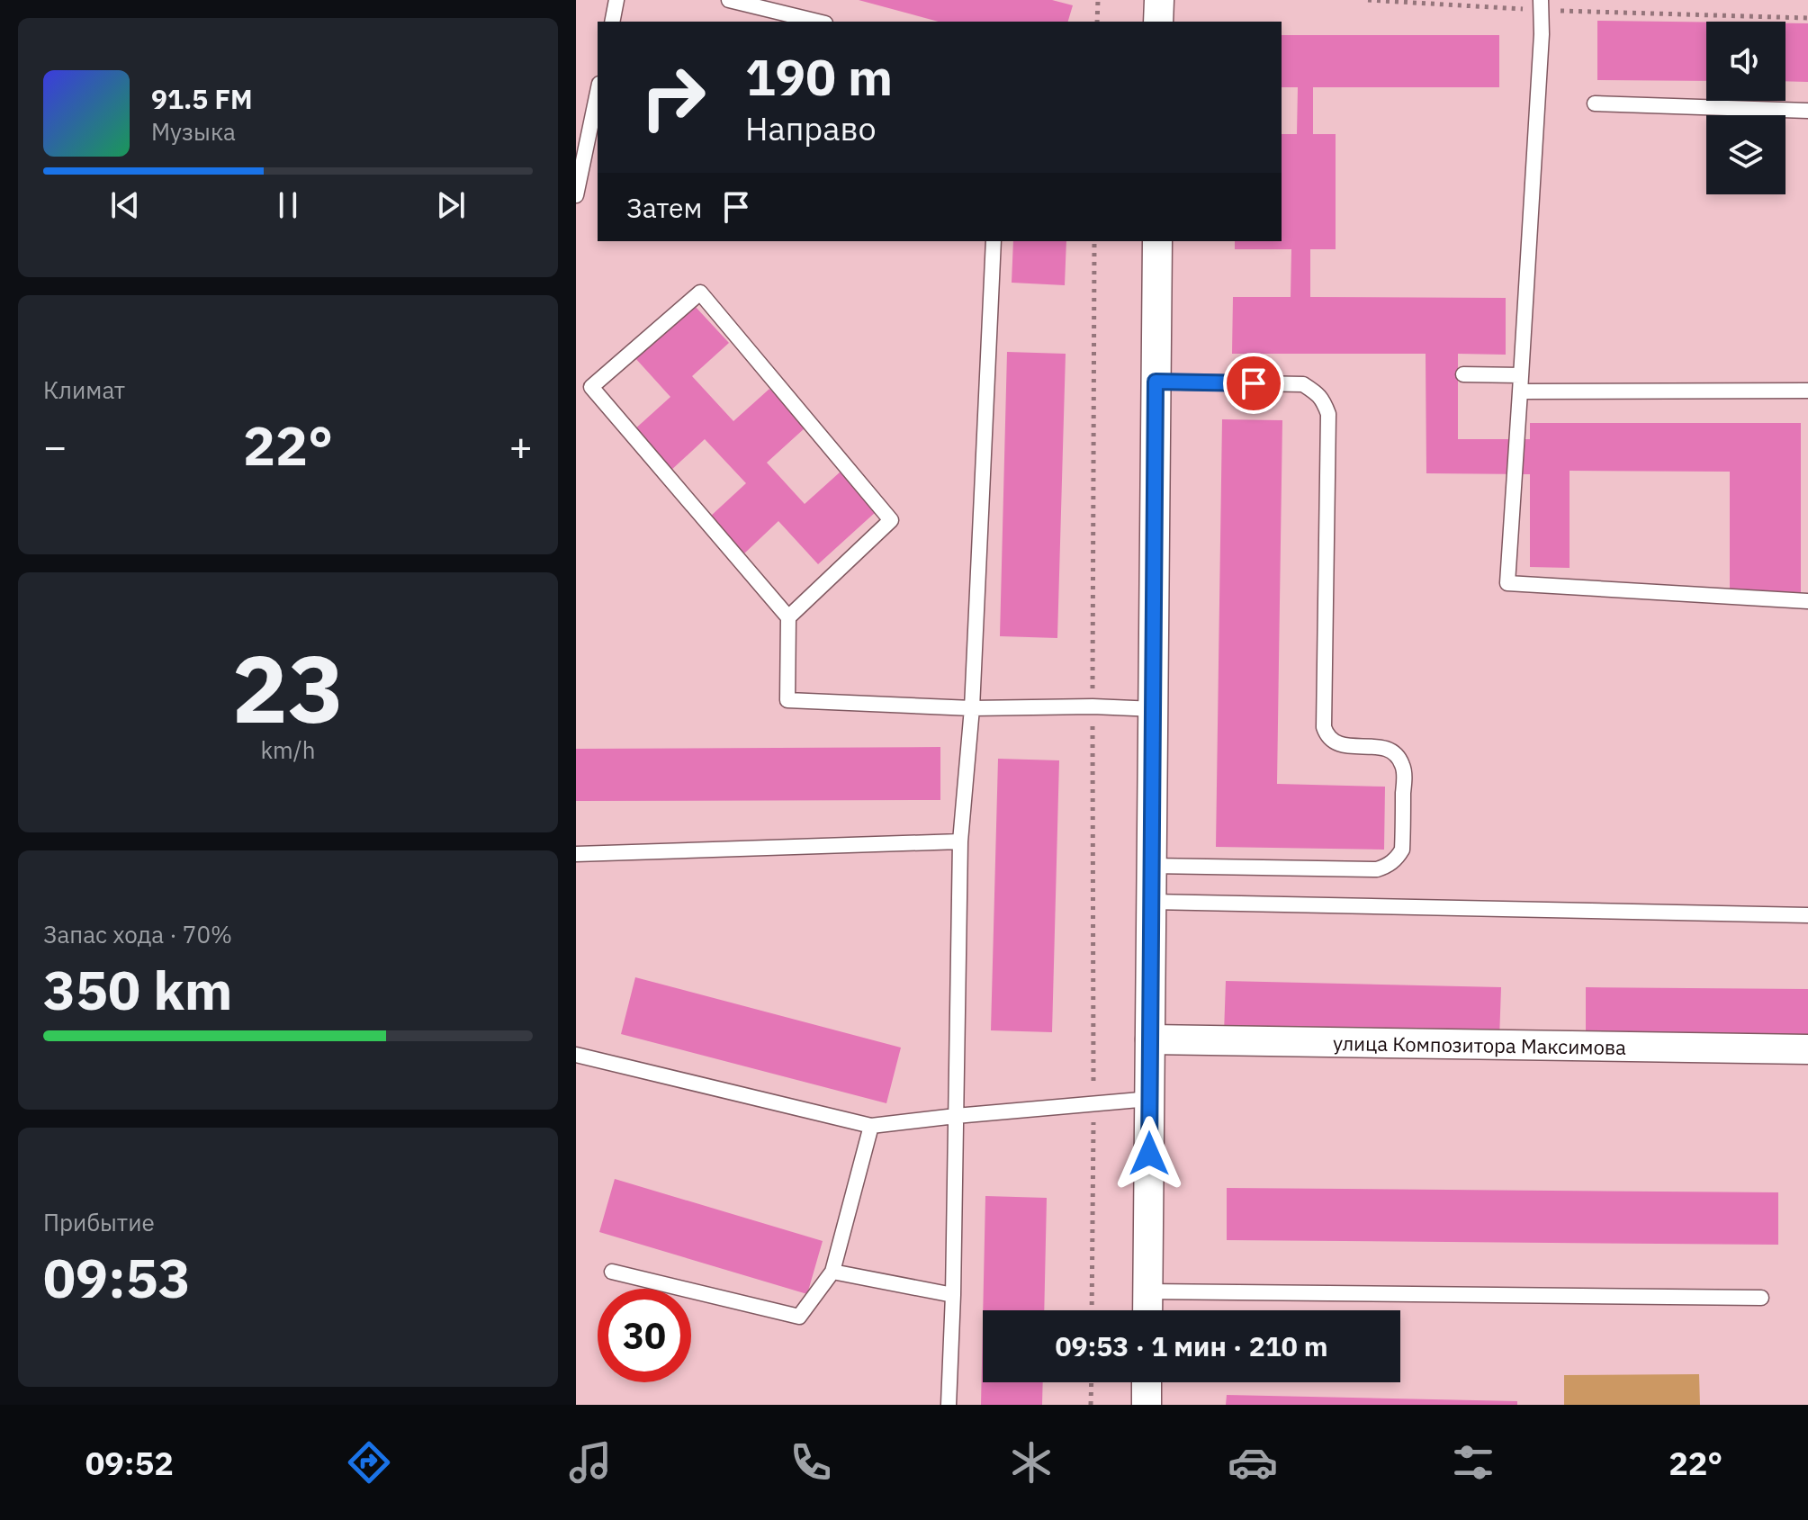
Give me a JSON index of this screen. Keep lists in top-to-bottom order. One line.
{"streets":{"street":["улица Композитора Максимова"]},"page":{"turn":["190 m","Направо"],"song":["91.5 FM","Музыка"],"then":"Затем","tile":["Климат",["23","km/h"],["Запас хода · 70%","350 km"],["Прибытие","09:53"]],"heat":["−","22°","+"],"limit":"30","trip":"09:53 · 1 мин · 210 m","tabs":["09:52","22°"]}}
